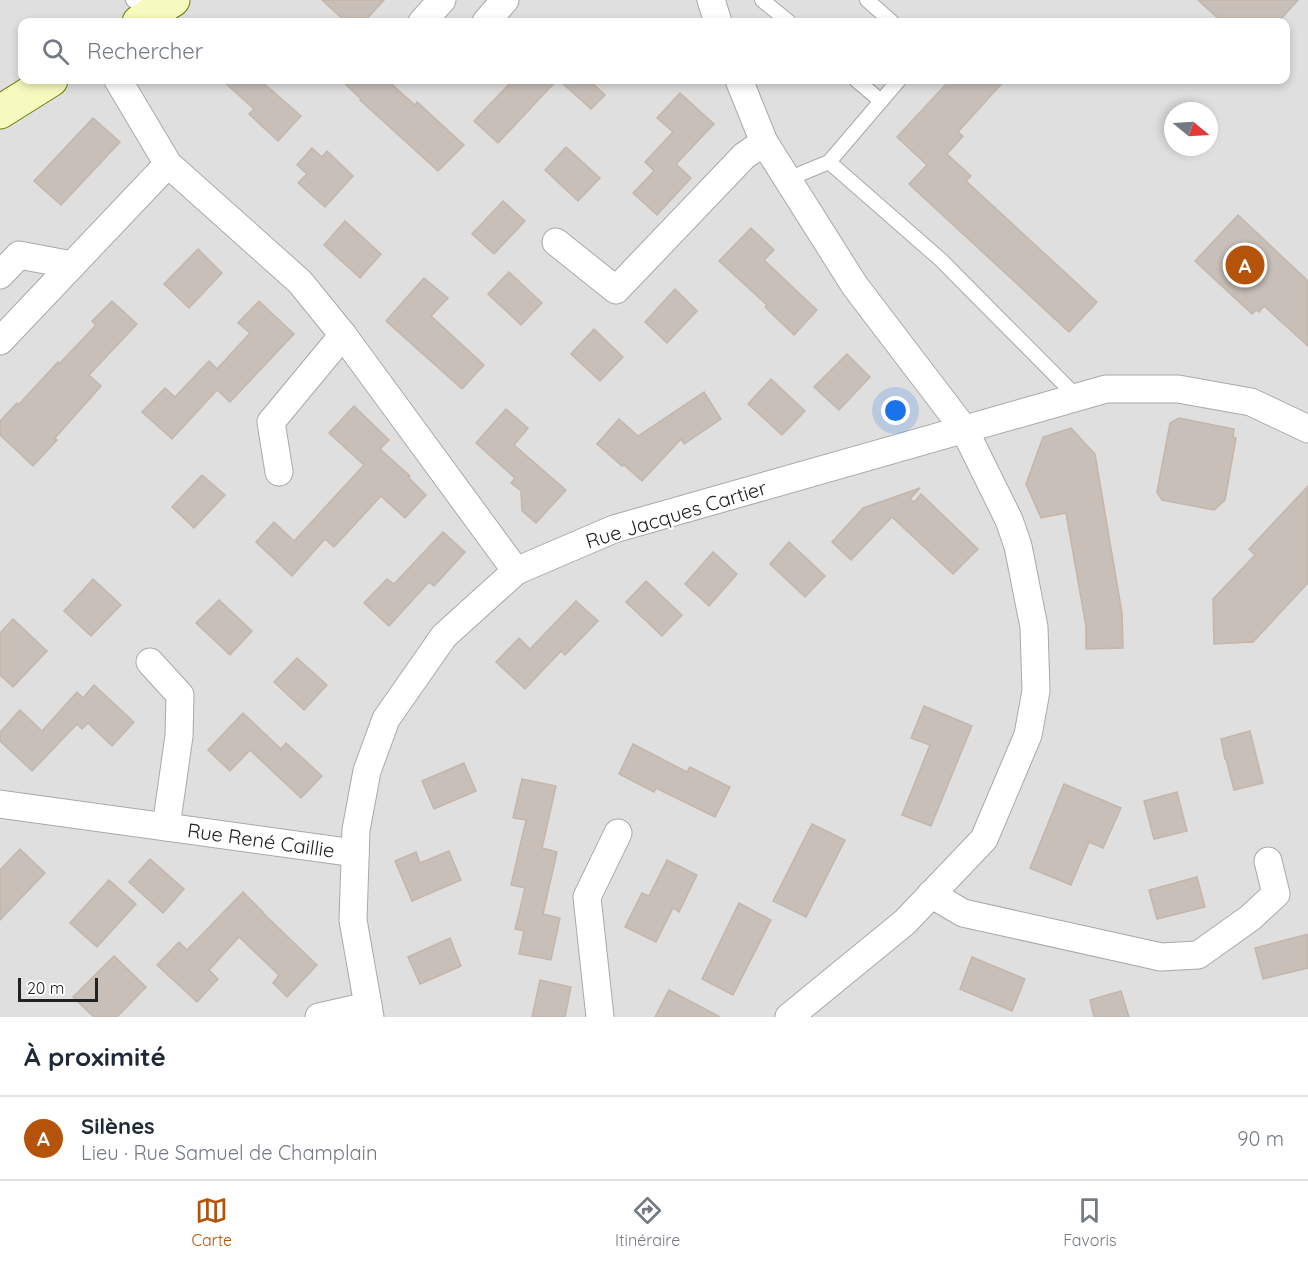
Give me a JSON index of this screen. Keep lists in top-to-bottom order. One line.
{"streets":{"street":["Rue Jacques Cartier","Rue René Caillie"]},"crossings":[["Rue Jacques Cartier","Rue René Caillie"]],"scale_bar":"20 m","north":"right","page":{"search":"Rechercher","pins":"A","scale":"20 m","heading":"À proximité","list":[{"mark":"A","name":"Silènes","note":"Lieu · Rue Samuel de Champlain","value":"90 m"}],"nav":["Carte","Itinéraire","Favoris"]}}
